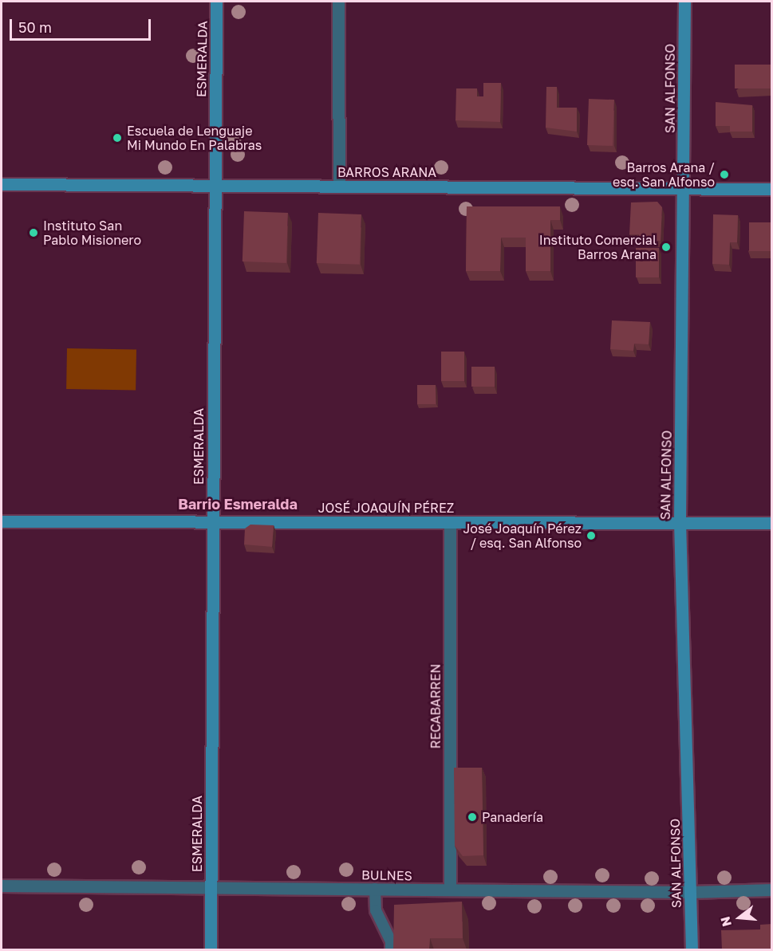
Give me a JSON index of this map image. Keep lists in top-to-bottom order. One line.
{"streets":{"street":["ESMERALDA","SAN ALFONSO","BARROS ARANA","JOSÉ JOAQUÍN PÉREZ","RECABARREN","BULNES"]},"crossings":[["ESMERALDA","BARROS ARANA"],["ESMERALDA","JOSÉ JOAQUÍN PÉREZ"],["ESMERALDA","BULNES"],["SAN ALFONSO","BARROS ARANA"],["SAN ALFONSO","JOSÉ JOAQUÍN PÉREZ"],["SAN ALFONSO","BULNES"],["JOSÉ JOAQUÍN PÉREZ","RECABARREN"],["RECABARREN","BULNES"]],"districts":["Barrio Esmeralda"],"places":["Escuela de Lenguaje Mi Mundo En Palabras","Barros Arana / esq. San Alfonso","Instituto San Pablo Misionero","Instituto Comercial Barros Arana","José Joaquín Pérez / esq. San Alfonso","Panadería"],"scale_bar":"50 m","north":"left"}
